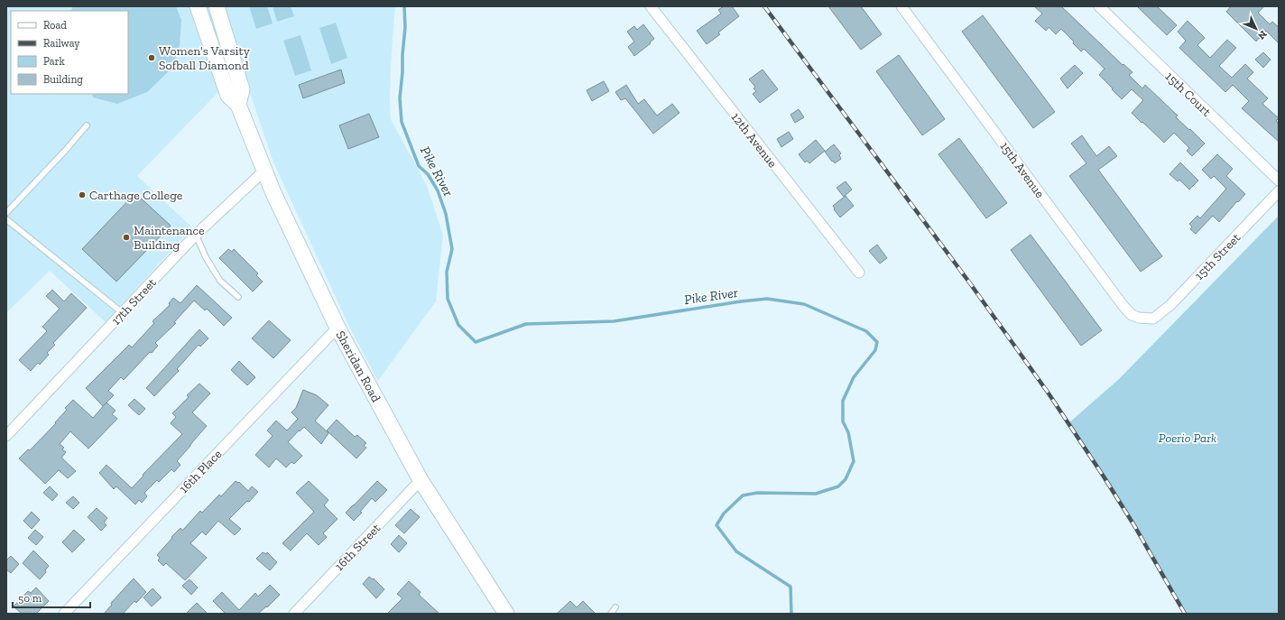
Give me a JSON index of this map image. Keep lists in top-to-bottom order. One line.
{"streets":{"main road":["Sheridan Road"],"street":["15th Court","12th Avenue","15th Avenue","15th Street","17th Street","16th Place","16th Street"]},"crossings":[["15th Avenue","15th Street"],["17th Street","Sheridan Road"],["Sheridan Road","16th Place"],["Sheridan Road","16th Street"]],"water":["Pike River"],"parks":["Poerio Park"],"places":["Women's Varsity Sofball Diamond","Carthage College","Maintenance Building"],"legend":["Road","Railway","Park","Building"],"scale_bar":"50 m","north":"bottom right"}
